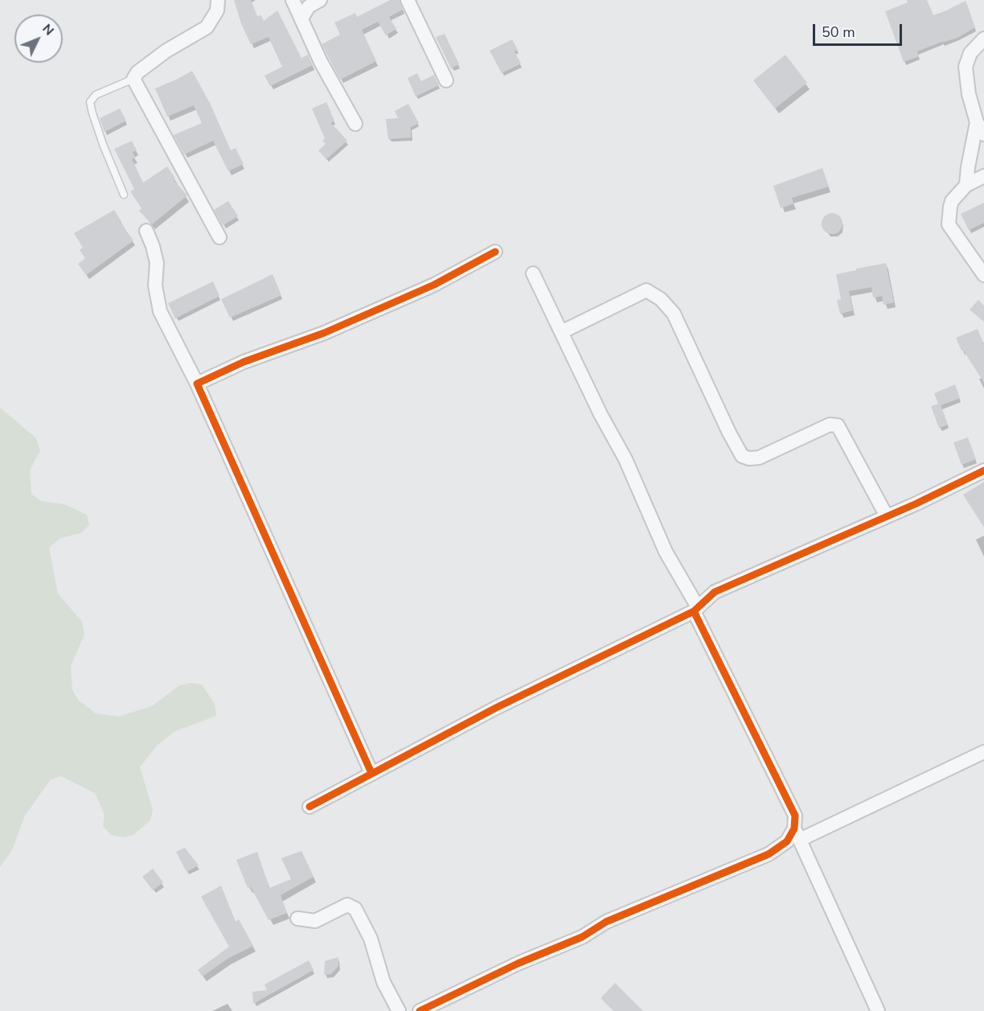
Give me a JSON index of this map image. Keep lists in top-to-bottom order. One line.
{"scale_bar":"50 m","north":"top right"}
